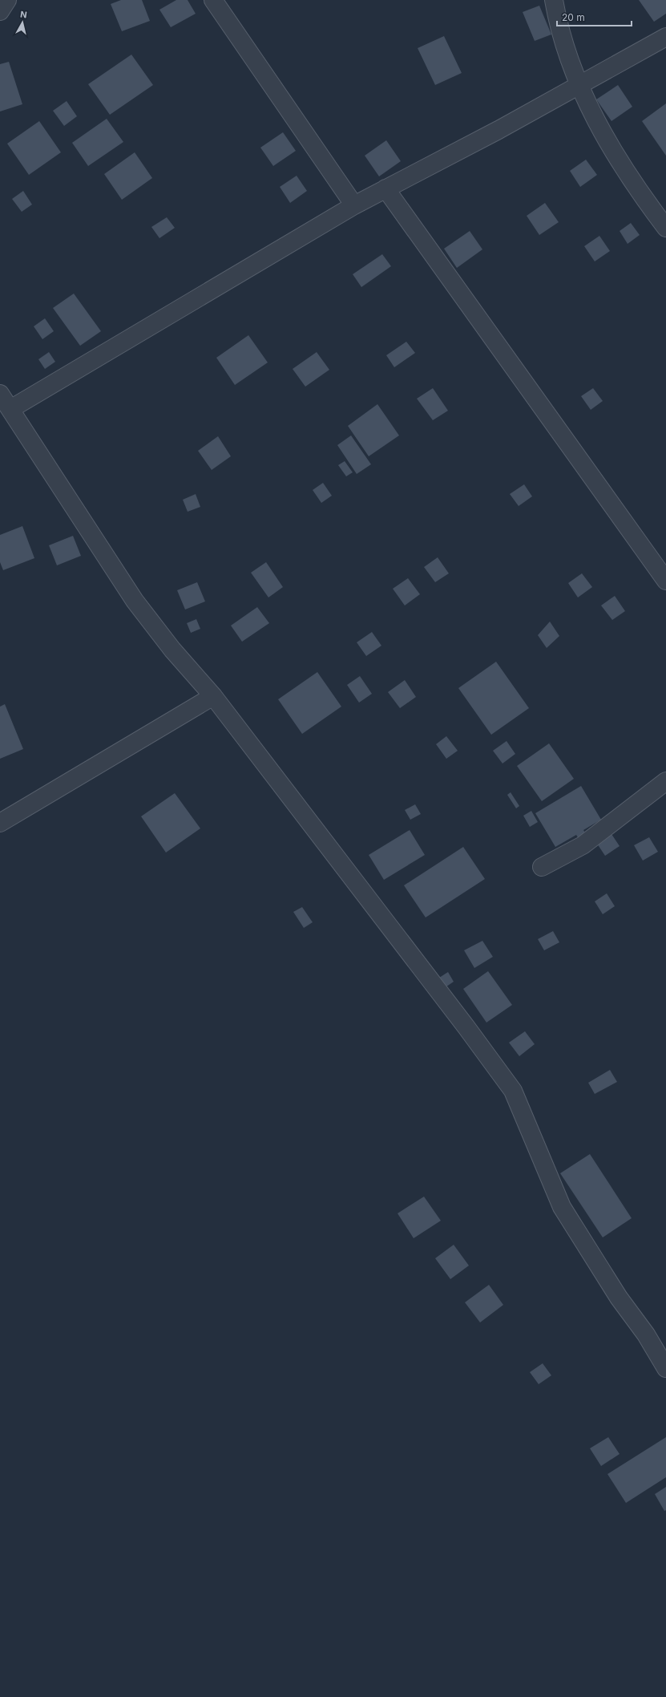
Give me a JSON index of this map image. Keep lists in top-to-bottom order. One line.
{"scale_bar":"20 m","north":"top"}
